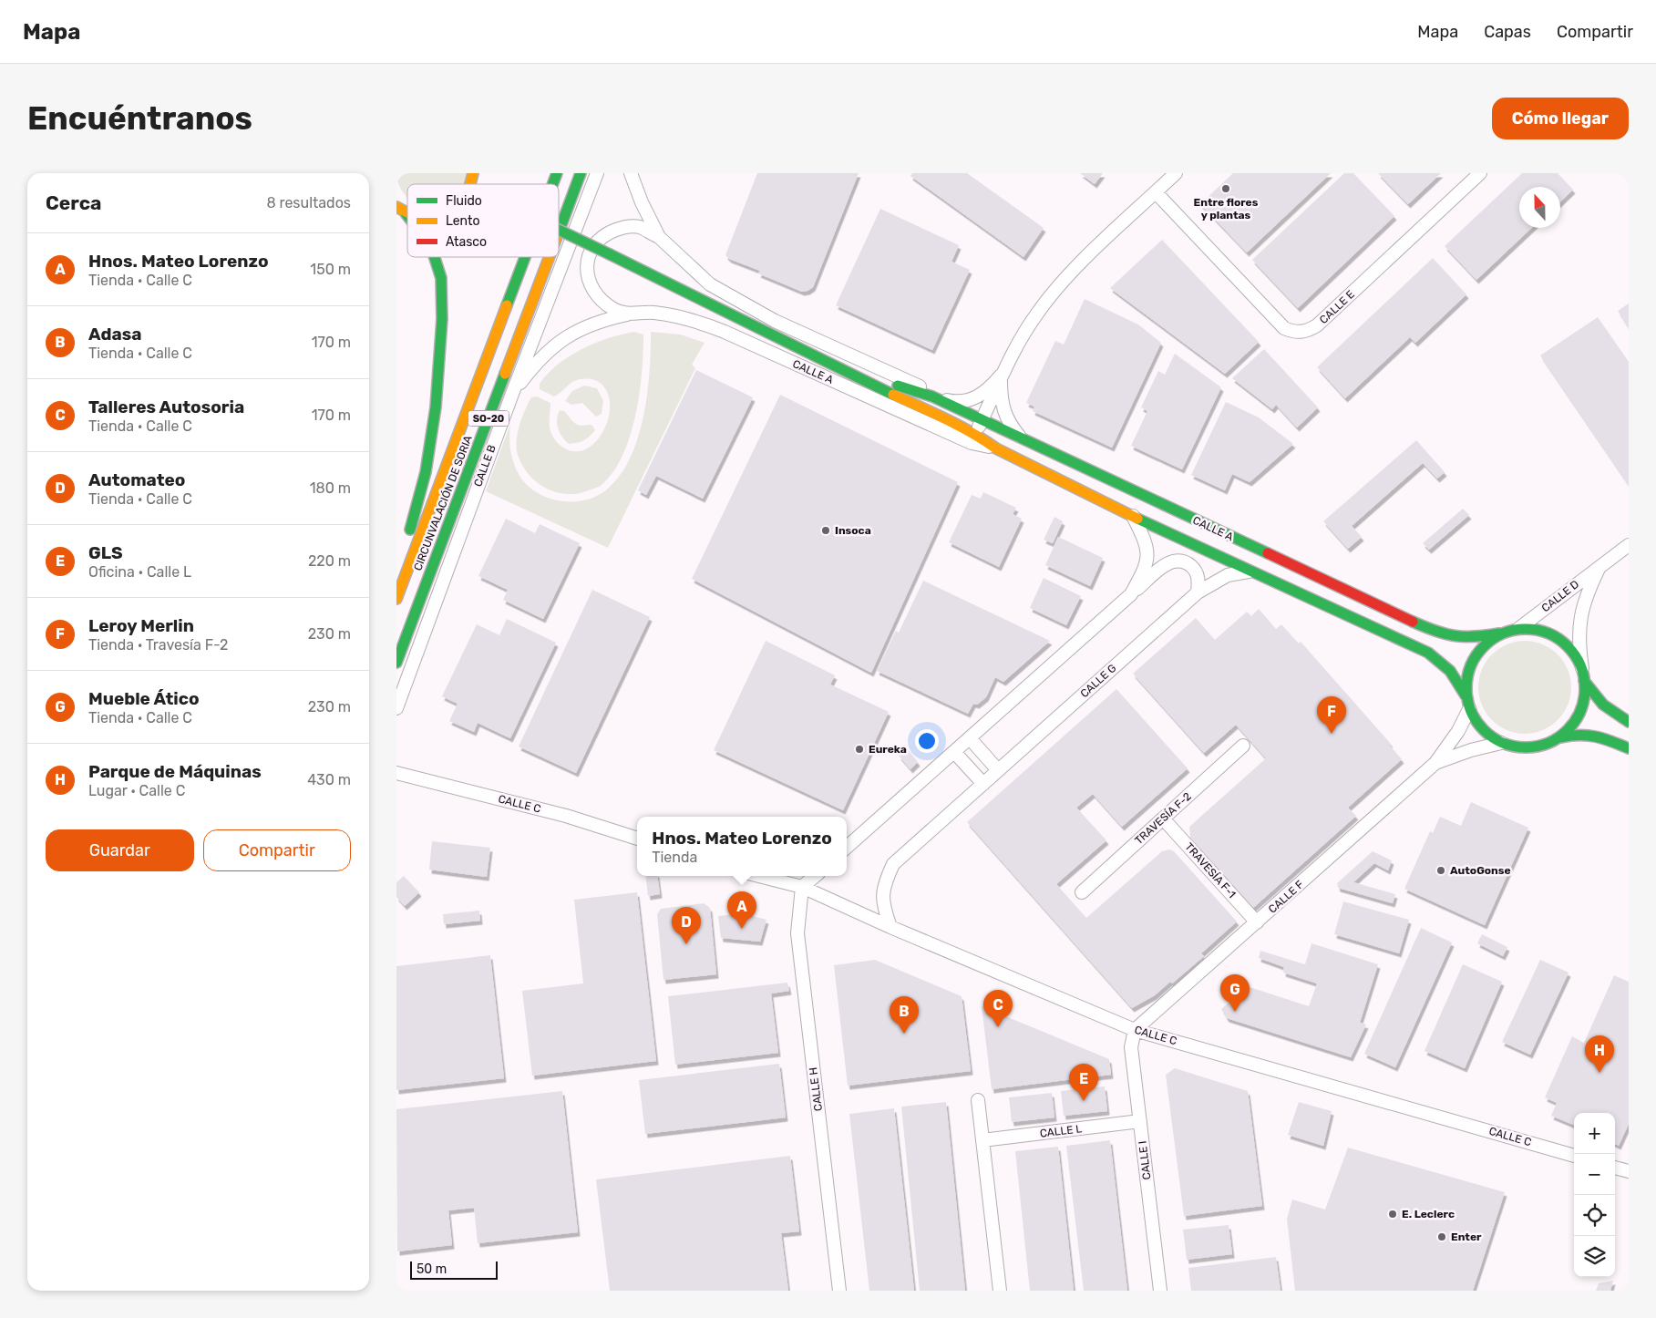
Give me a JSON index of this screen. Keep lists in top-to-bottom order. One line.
{"streets":{"main road":["CALLE A","SO-20","CIRCUNVALACIÓN DE SORIA"],"street":["CALLE E","CALLE B","CALLE D","CALLE G","CALLE C","TRAVESÍA F-2","TRAVESÍA F-1","CALLE F","CALLE H","CALLE L","CALLE I"]},"crossings":[["CALLE A","CALLE B"],["CALLE A","CALLE D"],["CALLE A","CALLE G"],["CALLE A","CALLE F"],["CALLE D","CALLE F"],["CALLE G","CALLE C"],["CALLE C","CALLE F"],["CALLE C","CALLE H"],["CALLE C","CALLE I"],["TRAVESÍA F-2","TRAVESÍA F-1"],["TRAVESÍA F-1","CALLE F"],["CALLE F","CALLE I"],["CALLE L","CALLE I"]],"places":["Entre flores y plantas","Insoca","Eureka","AutoGonse","E. Leclerc","Enter"],"legend":["Fluido","Lento","Atasco"],"scale_bar":"50 m","north":"top","page":{"header":"Mapa","nav":["Mapa","Capas","Compartir"],"buttons":["Cómo llegar",["Guardar","Compartir"]],"title":"Encuéntranos","heading":["Cerca","8 resultados"],"list":[{"mark":"A","name":"Hnos. Mateo Lorenzo","note":"Tienda · Calle C","value":"150 m"},{"mark":"B","name":"Adasa","note":"Tienda · Calle C","value":"170 m"},{"mark":"C","name":"Talleres Autosoria","note":"Tienda · Calle C","value":"170 m"},{"mark":"D","name":"Automateo","note":"Tienda · Calle C","value":"180 m"},{"mark":"E","name":"GLS","note":"Oficina · Calle L","value":"220 m"},{"mark":"F","name":"Leroy Merlin","note":"Tienda · Travesía F-2","value":"230 m"},{"mark":"G","name":"Mueble Ático","note":"Tienda · Calle C","value":"230 m"},{"mark":"H","name":"Parque de Máquinas","note":"Lugar · Calle C","value":"430 m"}],"pins":["F","A","D","G","C","B","H","E"],"popup":["Hnos. Mateo Lorenzo","Tienda"],"map_buttons":["+","−"],"scale":"50 m"}}
